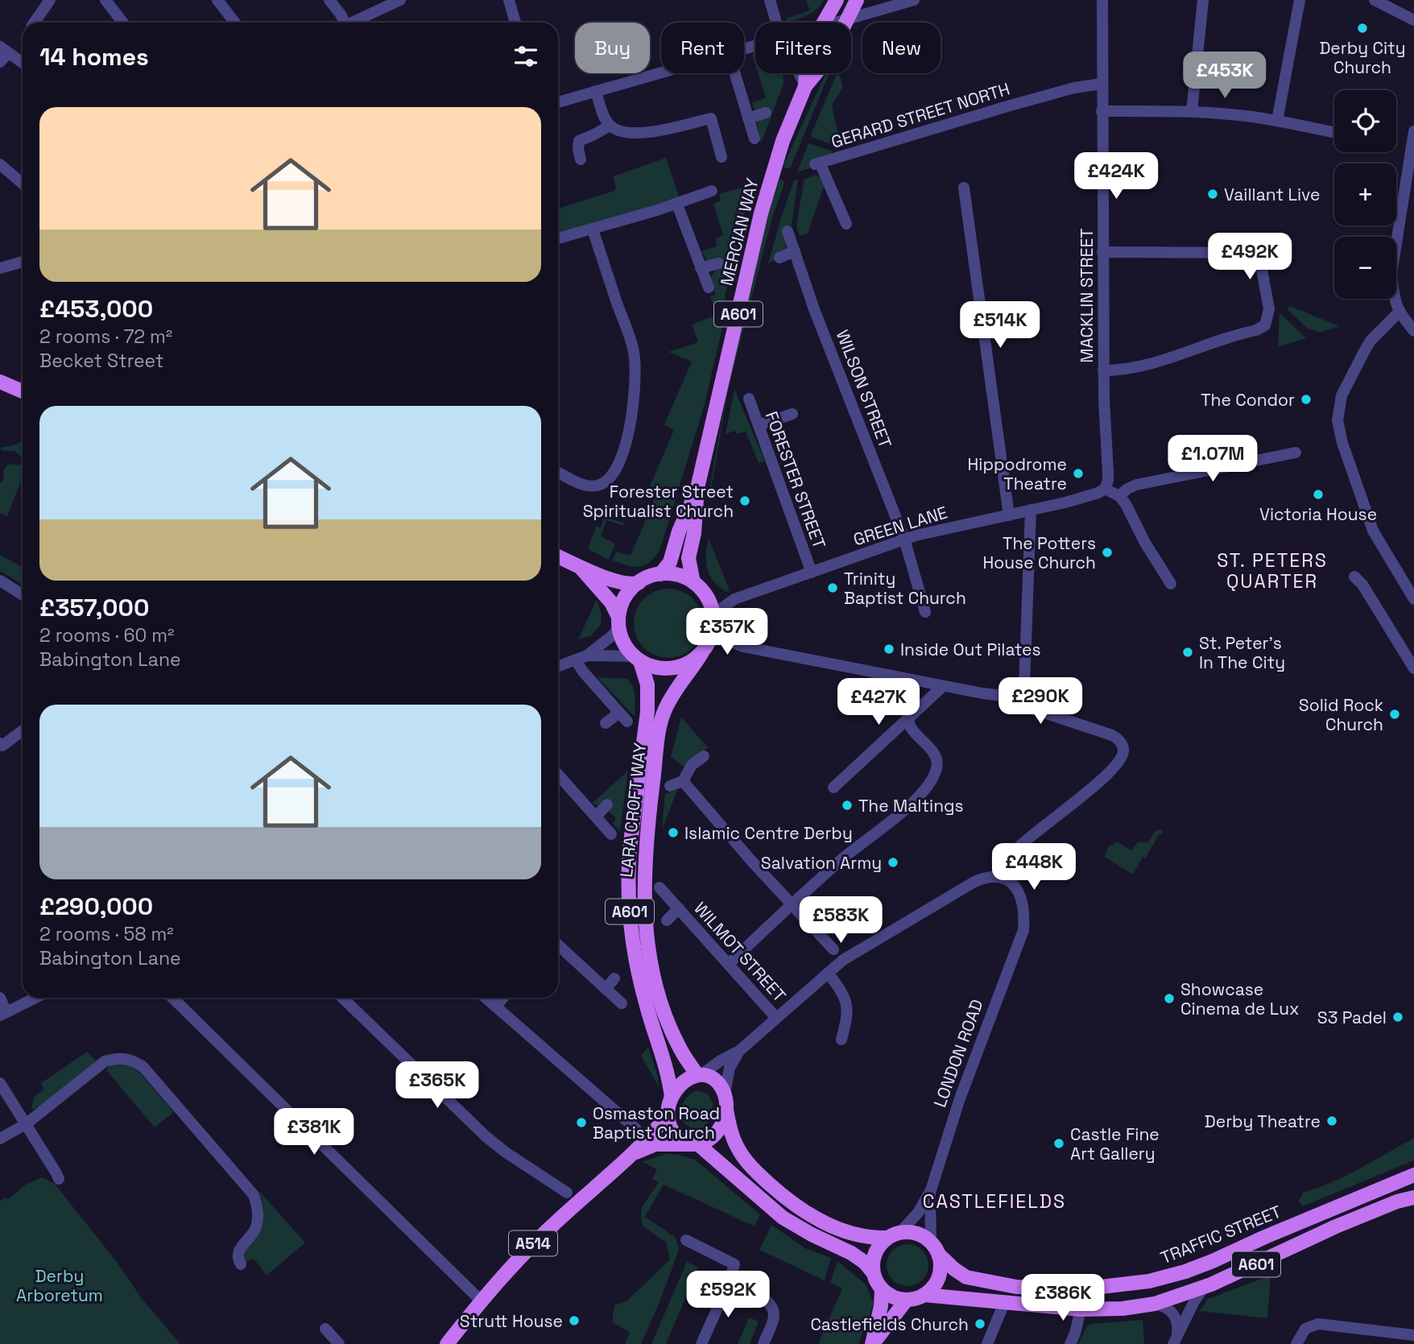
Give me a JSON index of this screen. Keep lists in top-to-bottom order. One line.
{"streets":{"main road":["MERCIAN WAY","A601","LARA CROFT WAY","TRAFFIC STREET","A514"],"street":["GERARD STREET NORTH","MACKLIN STREET","WILSON STREET","FORESTER STREET","GREEN LANE","WILMOT STREET","LONDON ROAD"]},"crossings":[["GERARD STREET NORTH","MACKLIN STREET"],["MERCIAN WAY","A601"],["MERCIAN WAY","GREEN LANE"],["MERCIAN WAY","LARA CROFT WAY"],["MACKLIN STREET","GREEN LANE"],["A601","GREEN LANE"],["A601","LARA CROFT WAY"],["A601","LONDON ROAD"],["A601","TRAFFIC STREET"],["A601","A514"],["WILSON STREET","GREEN LANE"],["FORESTER STREET","GREEN LANE"],["GREEN LANE","LARA CROFT WAY"],["LARA CROFT WAY","A514"],["LONDON ROAD","TRAFFIC STREET"]],"districts":["ST. PETERS QUARTER","CASTLEFIELDS"],"parks":["Derby Arboretum"],"places":["Derby City Church","Vaillant Live","The Condor","Hippodrome Theatre","Victoria House","Forester Street Spiritualist Church","The Potters House Church","Trinity Baptist Church","Inside Out Pilates","St. Peter's In The City","Solid Rock Church","The Maltings","Islamic Centre Derby","Salvation Army","Showcase Cinema de Lux","S3 Padel","Derby Theatre","Osmaston Road Baptist Church","Castle Fine Art Gallery","Strutt House","Castlefields Church"],"page":{"chip":["Buy","Rent","Filters","New"],"heading":"14 homes","price":["£453K","£424K","£492K","£514K","£1.07M","£357K","£290K","£427K","£448K","£583K","£365K","£381K","£592K","£386K"],"map_buttons":["+","−"],"list":[{"name":"£453,000","note":"2 rooms · 72 m² · Becket Street"},{"name":"£357,000","note":"2 rooms · 60 m² · Babington Lane"},{"name":"£290,000","note":"2 rooms · 58 m² · Babington Lane"}]}}
